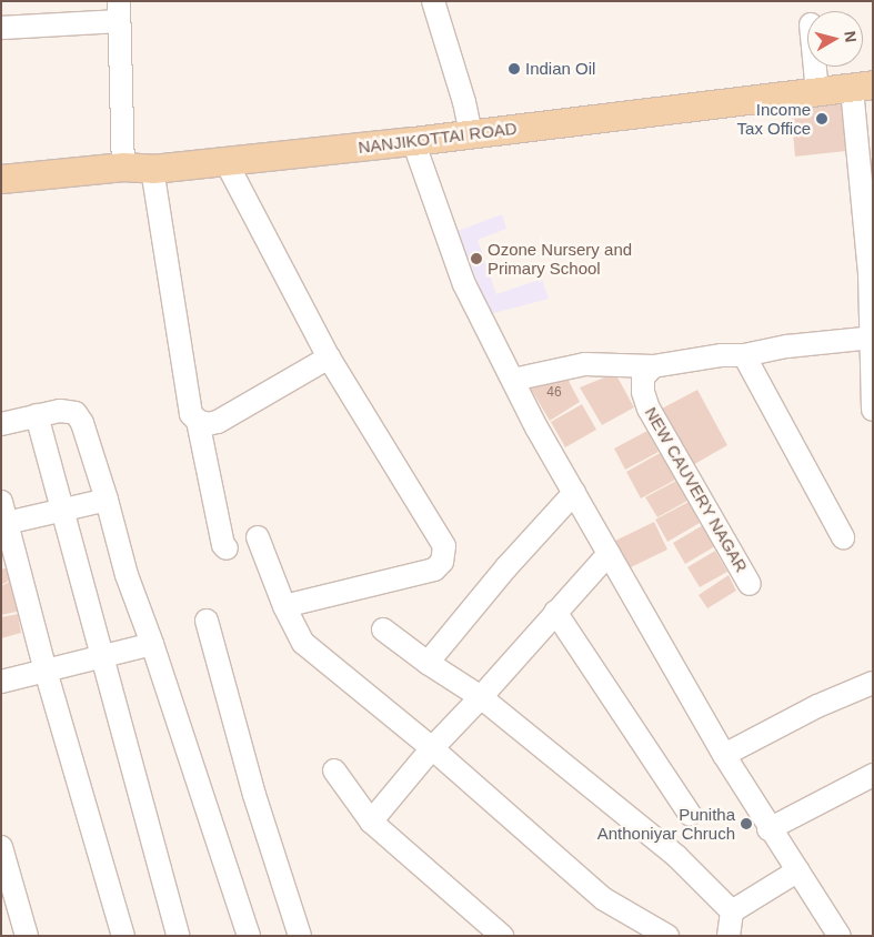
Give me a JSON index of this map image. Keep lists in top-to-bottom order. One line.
{"streets":{"main road":["NANJIKOTTAI ROAD"],"street":["NEW CAUVERY NAGAR"]},"places":["Indian Oil","Income Tax Office","Ozone Nursery and Primary School","Punitha Anthoniyar Chruch"],"house_numbers":["46"],"north":"right"}
